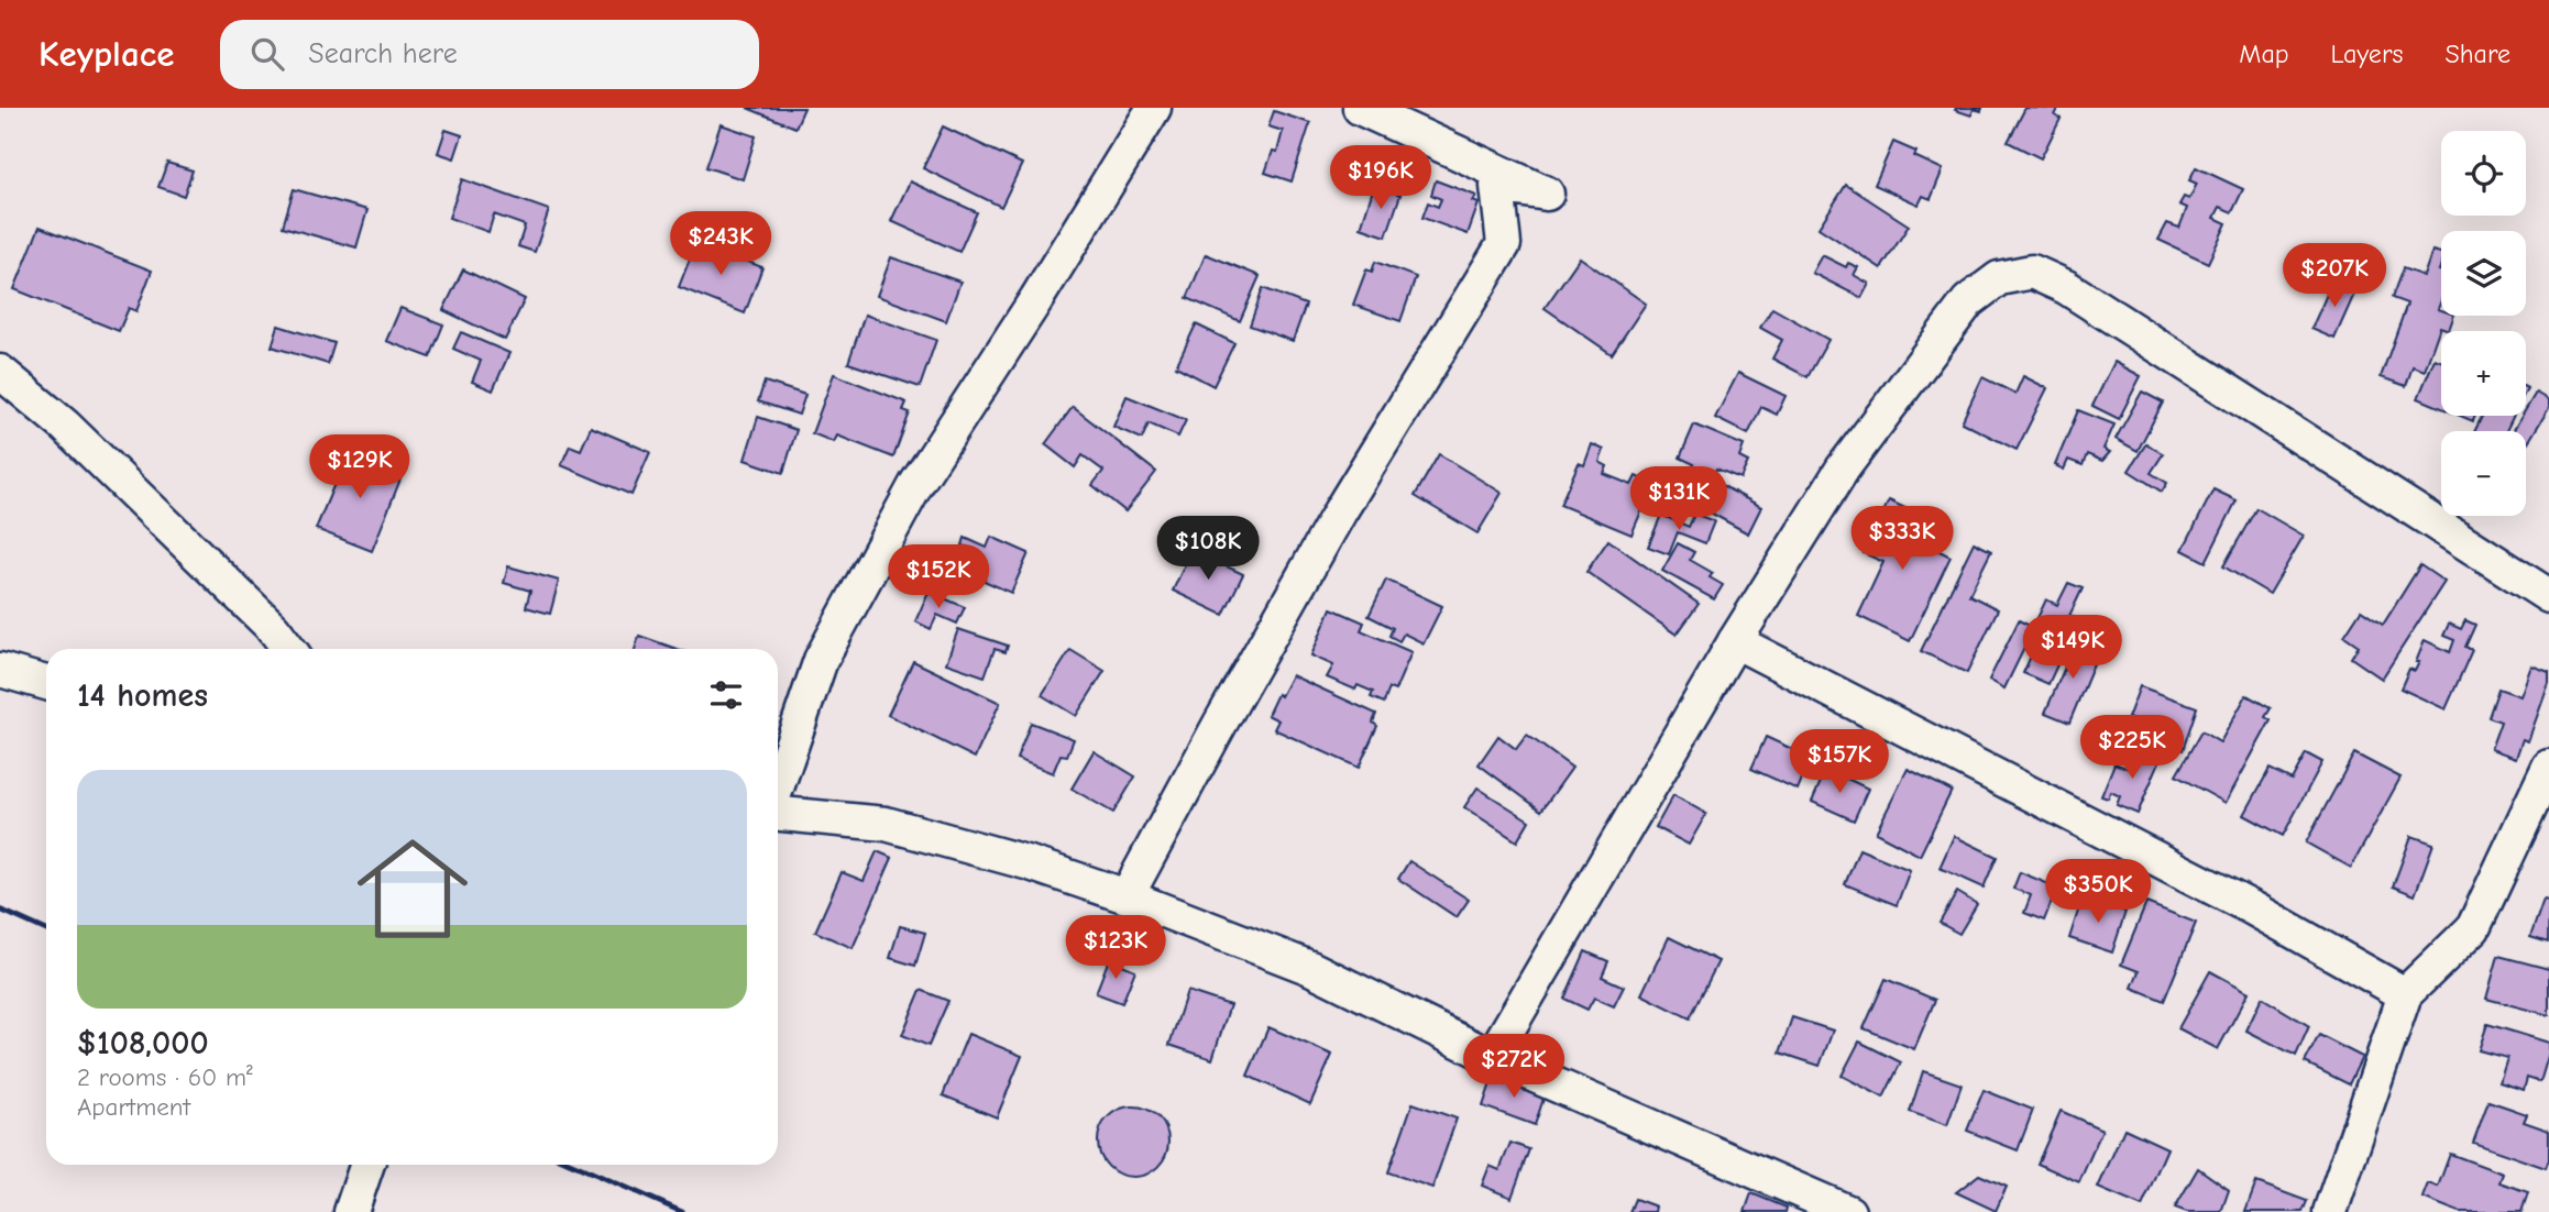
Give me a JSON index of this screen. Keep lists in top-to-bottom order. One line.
{"page":{"header":"Keyplace","search":"Search here","nav":["Map","Layers","Share"],"map_buttons":["+","−"],"price":["$196K","$243K","$207K","$129K","$131K","$333K","$108K","$152K","$149K","$225K","$157K","$350K","$123K","$272K"],"heading":"14 homes","list":[{"name":"$108,000","note":"2 rooms · 60 m² · Apartment"}]}}
